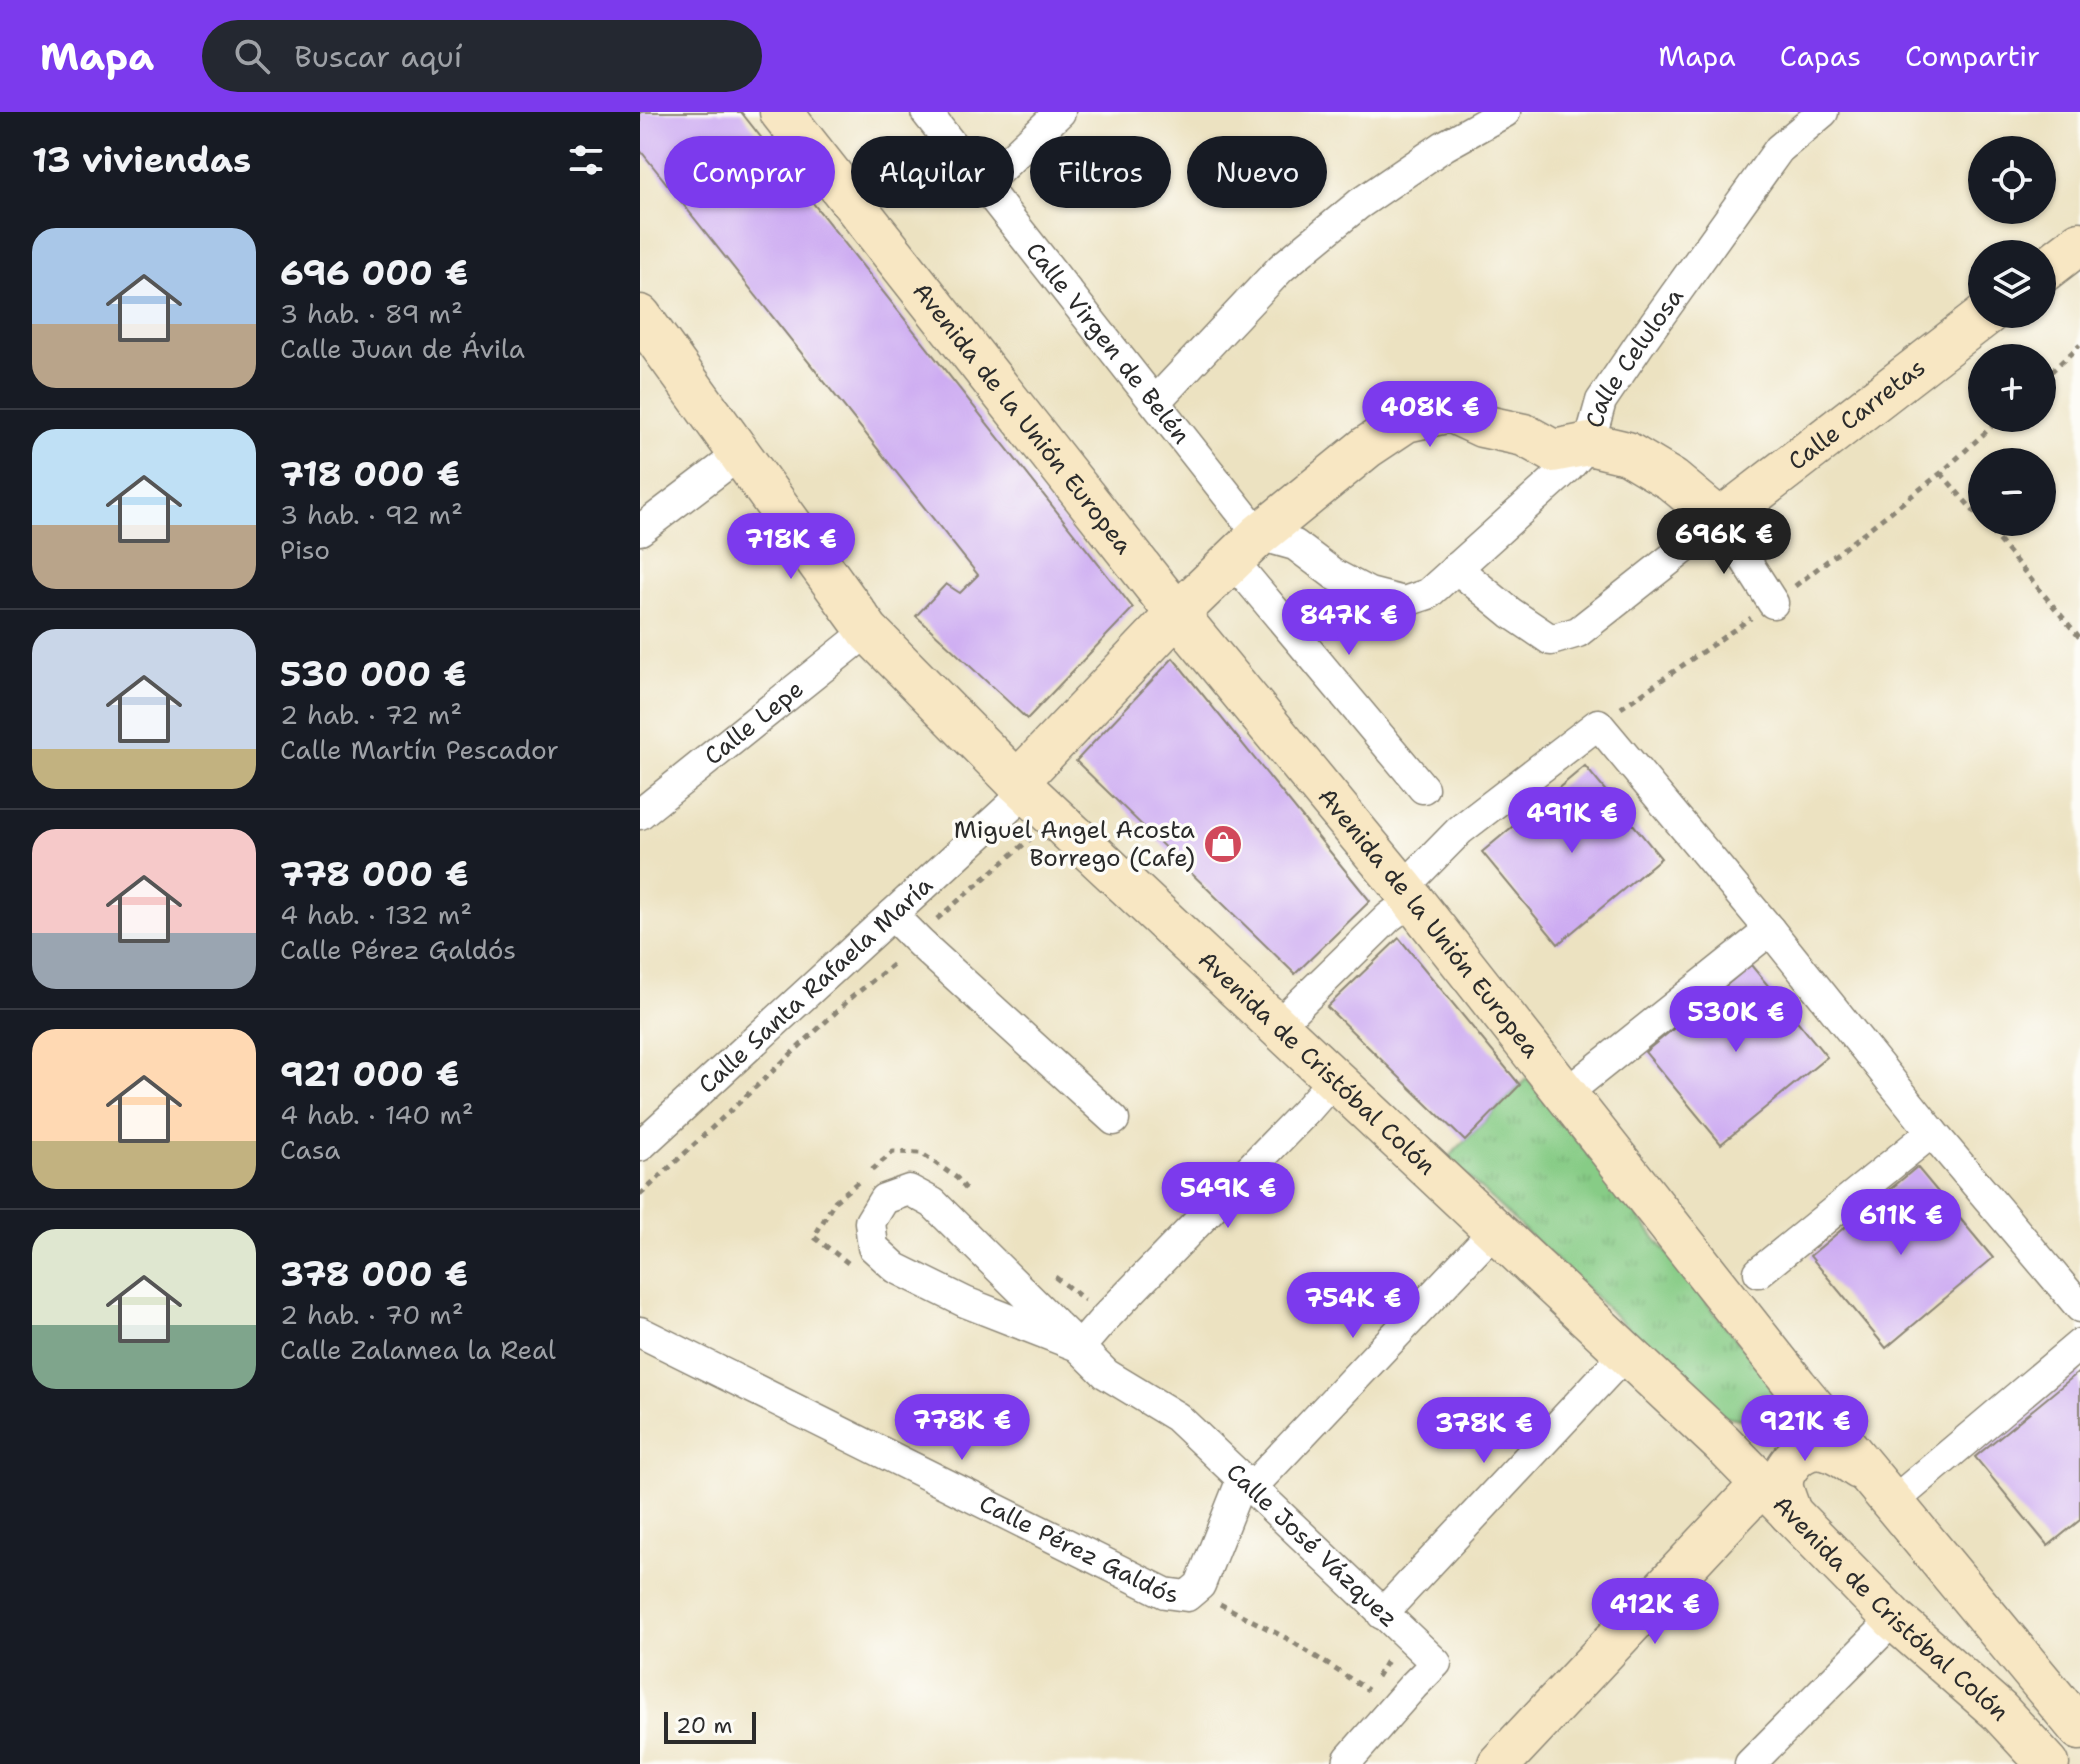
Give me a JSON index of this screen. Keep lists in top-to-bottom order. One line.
{"streets":{"main road":["Calle Carretas","Avenida de la Unión Europea","Avenida de Cristóbal Colón"],"street":["Calle Virgen de Belén","Calle Celulosa","Calle Lepe","Calle Santa Rafaela María","Calle Pérez Galdós","Calle José Vázquez"]},"crossings":[["Calle Virgen de Belén","Calle Celulosa"],["Calle Celulosa","Calle Carretas"],["Calle Lepe","Avenida de Cristóbal Colón"],["Calle Santa Rafaela María","Avenida de Cristóbal Colón"],["Calle Pérez Galdós","Calle José Vázquez"]],"places":{"shop":["Miguel Angel Acosta Borrego (Cafe)"]},"scale_bar":"20 m","page":{"header":"Mapa","search":"Buscar aquí","nav":["Mapa","Capas","Compartir"],"heading":"13 viviendas","map_buttons":["+","−"],"chip":["Comprar","Alquilar","Filtros","Nuevo"],"list":[{"name":"696 000 €","note":"3 hab. · 89 m² · Calle Juan de Ávila"},{"name":"718 000 €","note":"3 hab. · 92 m² · Piso"},{"name":"530 000 €","note":"2 hab. · 72 m² · Calle Martín Pescador"},{"name":"778 000 €","note":"4 hab. · 132 m² · Calle Pérez Galdós"},{"name":"921 000 €","note":"4 hab. · 140 m² · Casa"},{"name":"378 000 €","note":"2 hab. · 70 m² · Calle Zalamea la Real"}],"price":["408K €","696K €","718K €","847K €","491K €","530K €","549K €","611K €","754K €","778K €","921K €","378K €","412K €"],"scale":"20 m"}}
